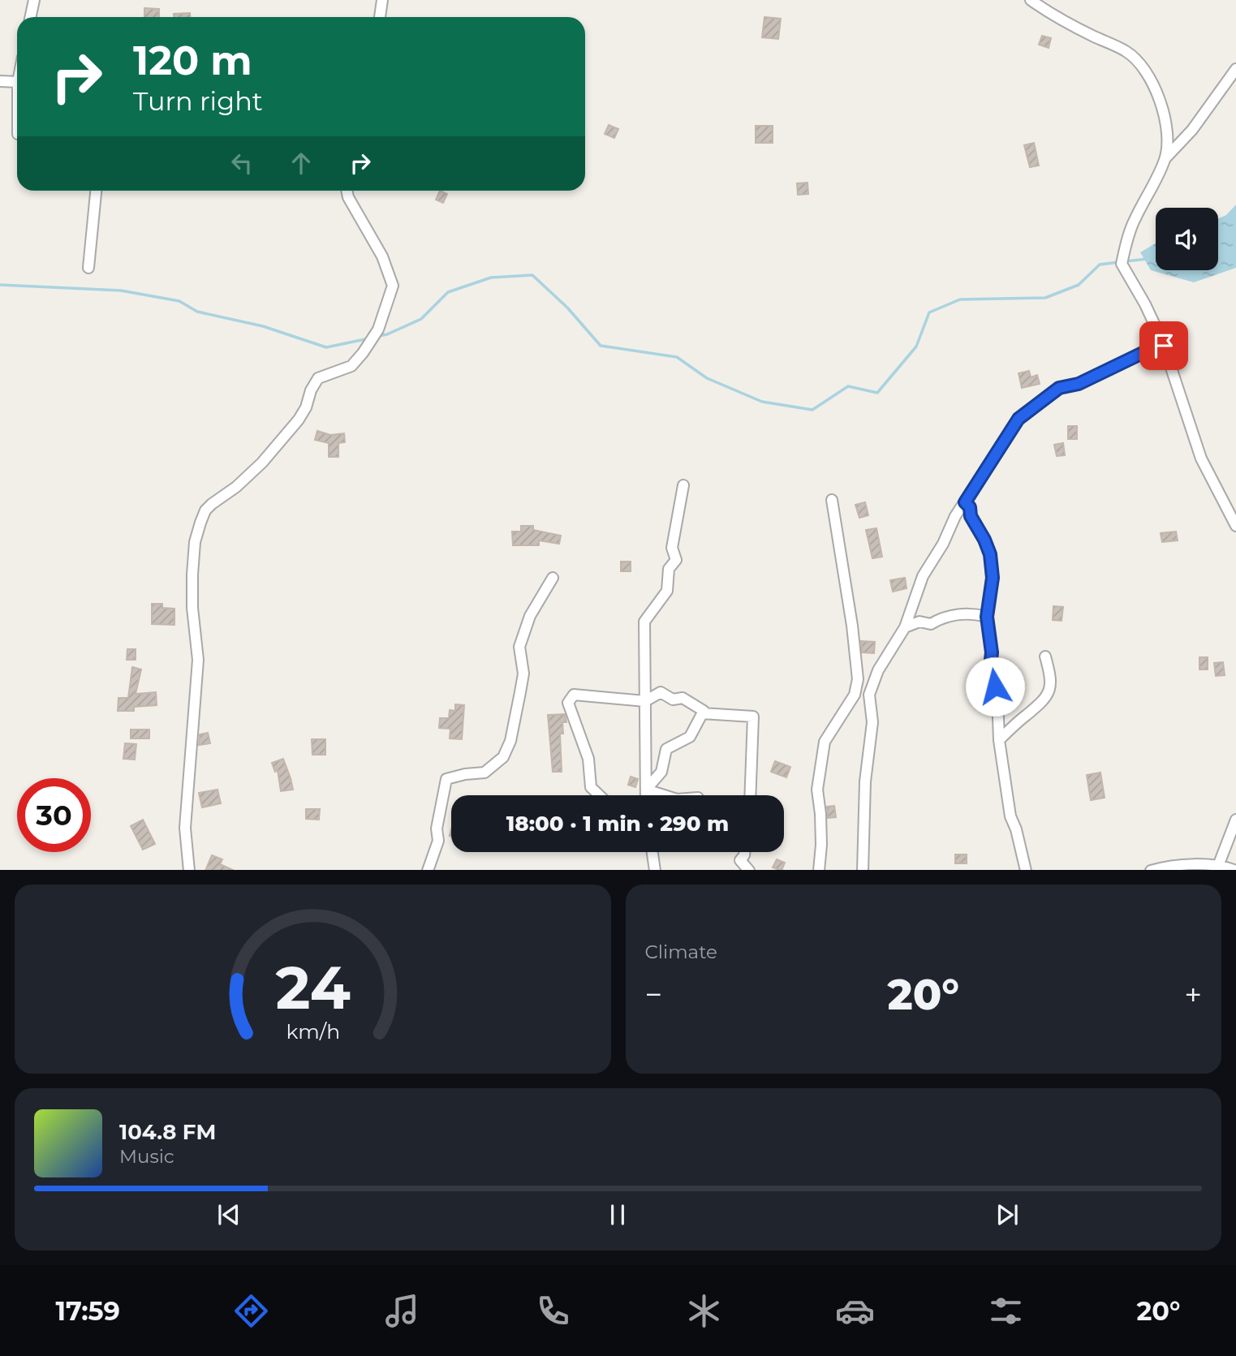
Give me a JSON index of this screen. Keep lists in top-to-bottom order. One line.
{"page":{"turn":["120 m","Turn right"],"limit":"30","trip":"18:00 · 1 min · 290 m","tile":"Climate","heat":["−","20°","+"],"song":["104.8 FM","Music"],"tabs":["17:59","20°"],"gauge":["24","km/h"]}}
